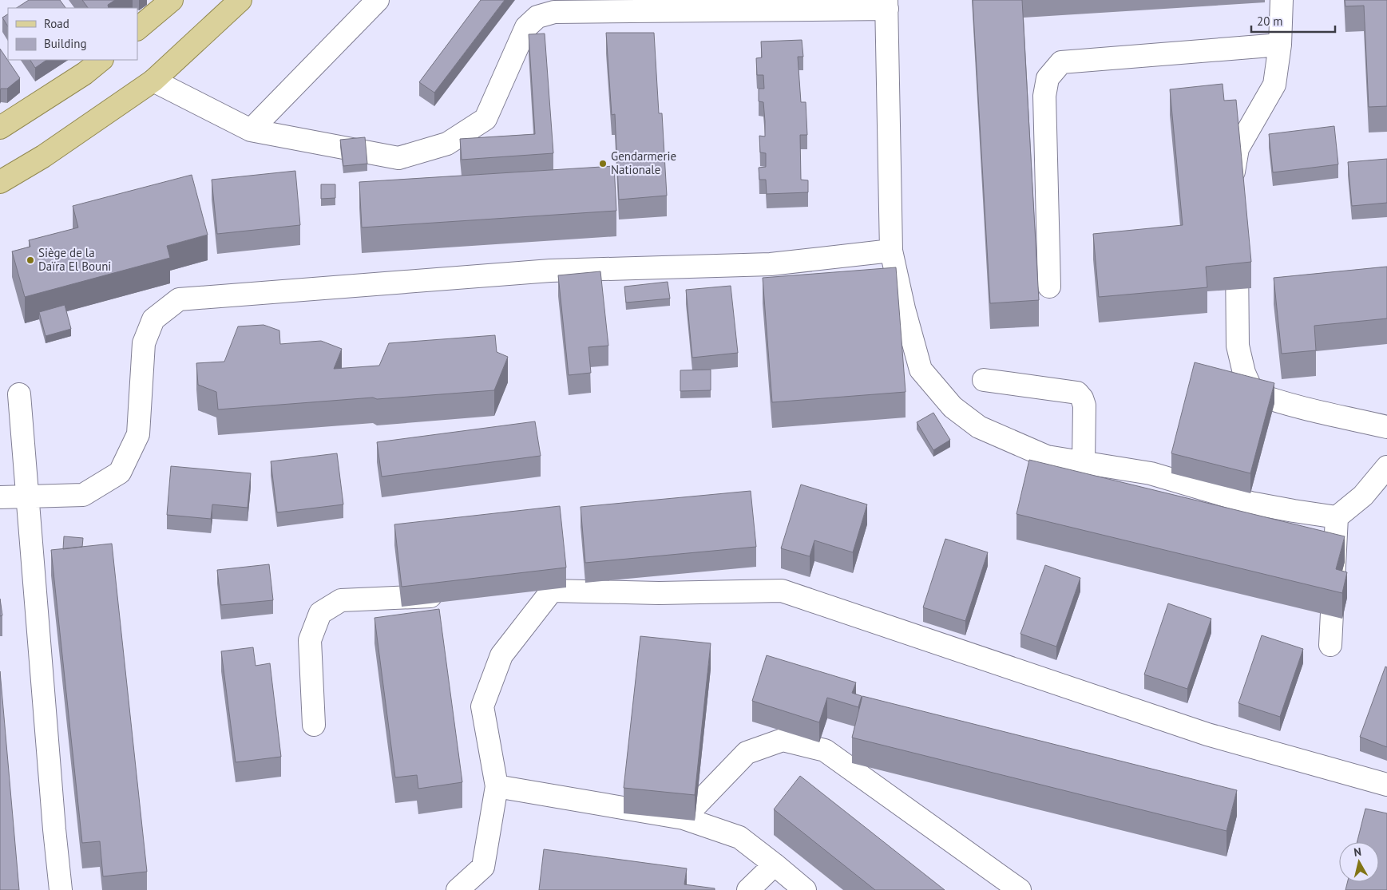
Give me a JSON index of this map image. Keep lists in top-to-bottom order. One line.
{"places":["Gendarmerie Nationale","Siège de la Daïra El Bouni"],"legend":["Road","Building"],"scale_bar":"20 m","north":"top"}
